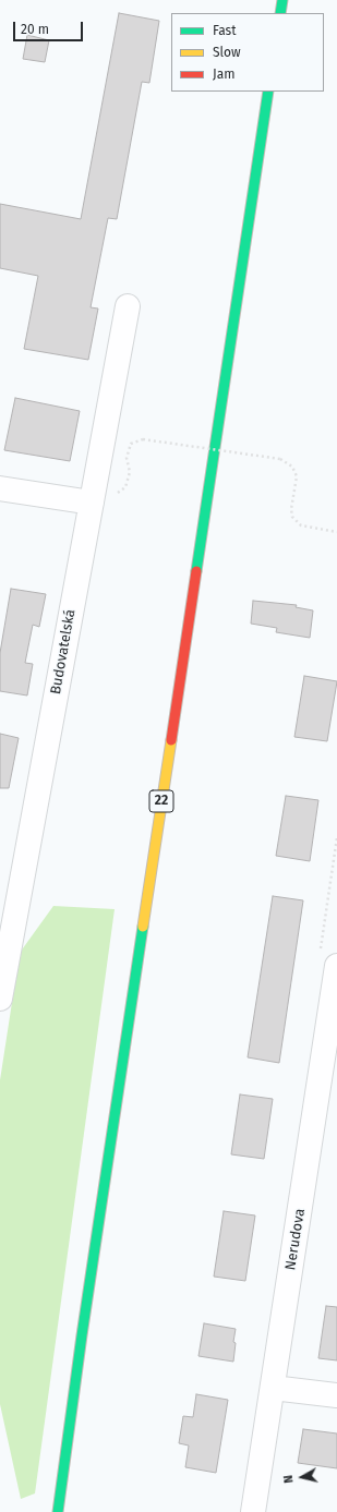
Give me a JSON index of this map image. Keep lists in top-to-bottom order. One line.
{"streets":{"main road":["22"],"street":["Budovatelská","Nerudova"]},"legend":["Fast","Slow","Jam"],"scale_bar":"20 m","north":"left"}
